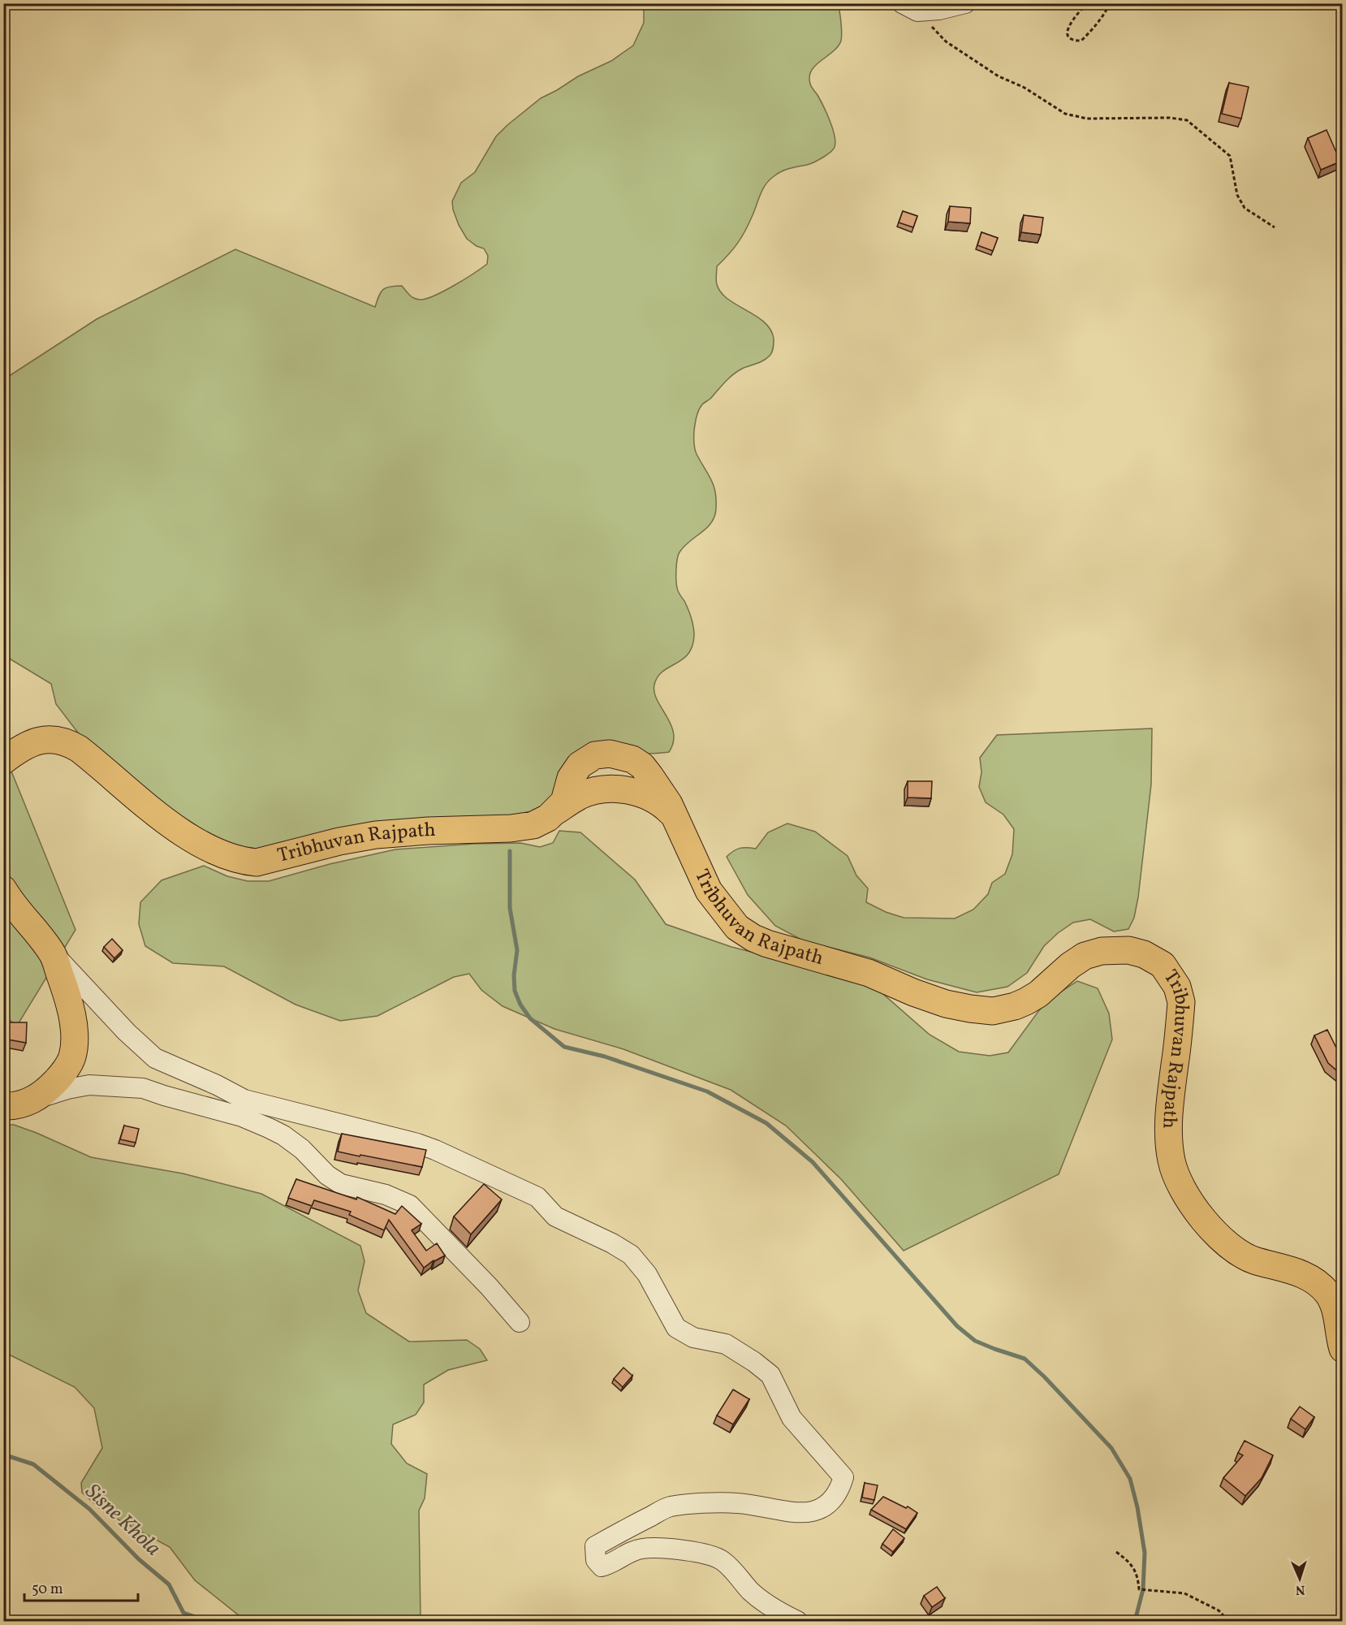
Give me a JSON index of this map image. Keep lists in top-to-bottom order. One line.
{"streets":{"highway":["Tribhuvan Rajpath"]},"water":["Sisne Khola"],"scale_bar":"50 m","north":"bottom"}
